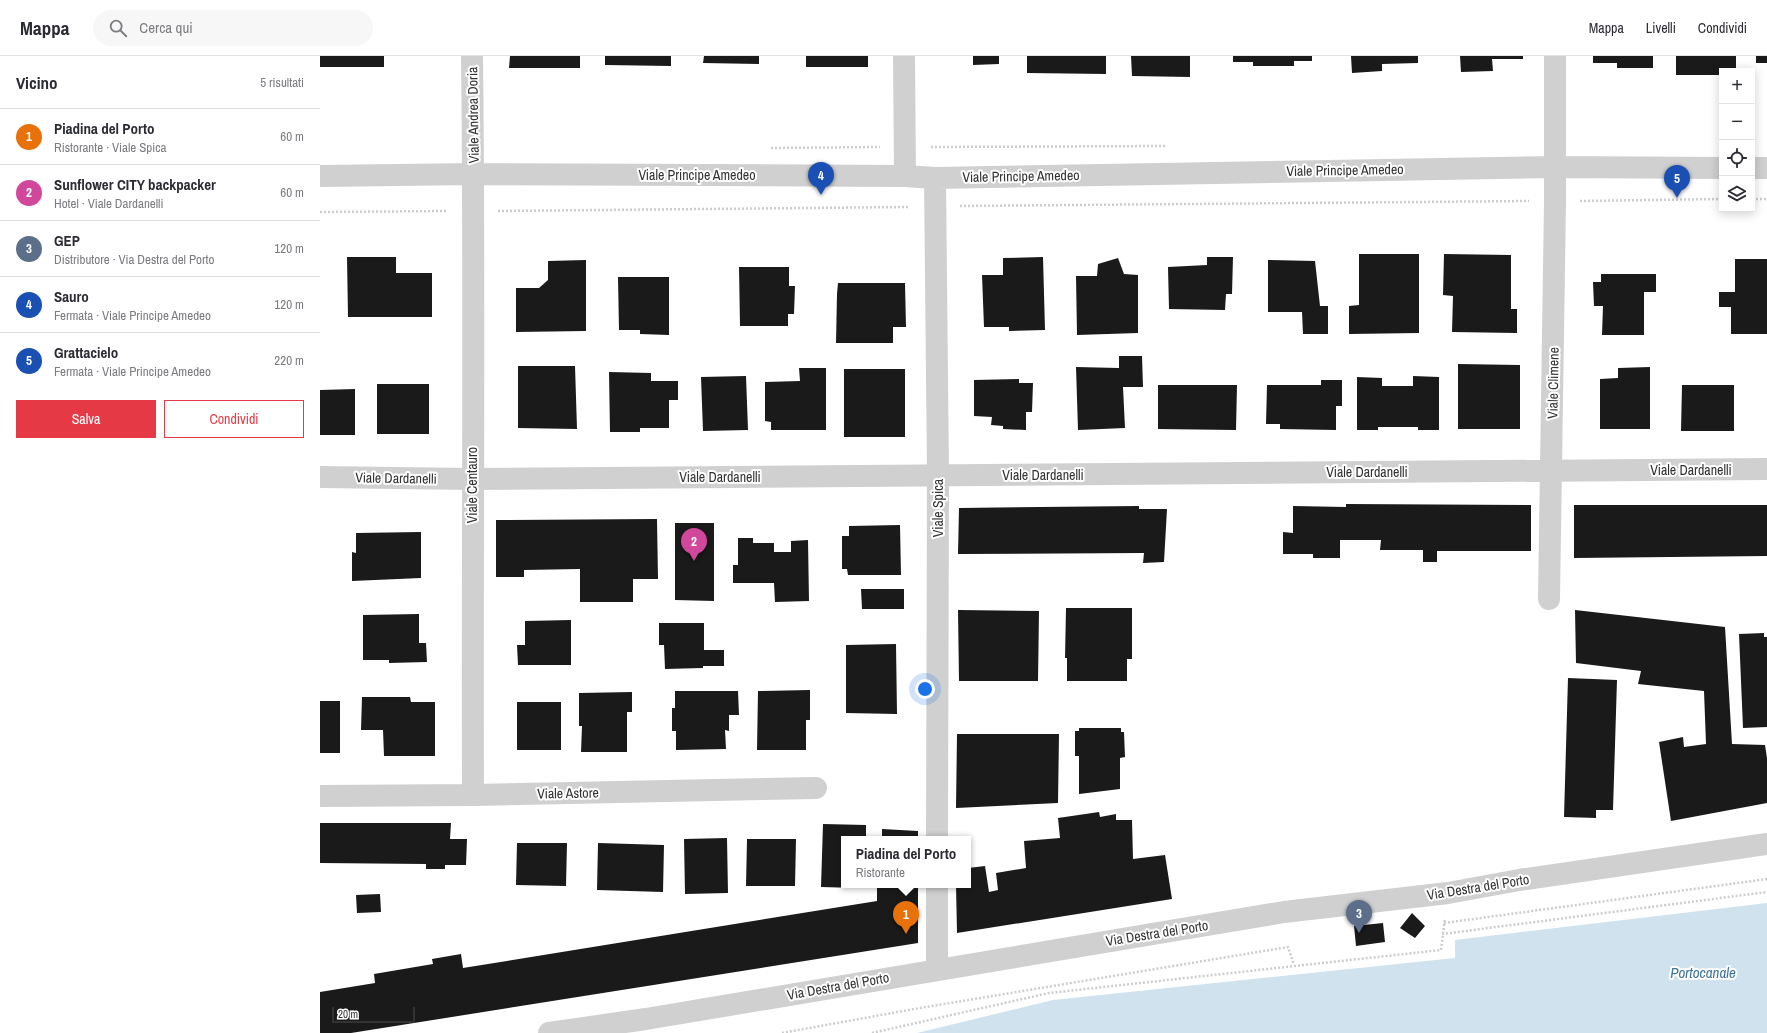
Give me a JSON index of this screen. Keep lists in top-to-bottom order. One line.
{"streets":{"street":["Viale Andrea Doria","Viale Principe Amedeo","Viale Climene","Viale Dardanelli","Viale Centauro","Viale Spica","Viale Astore","Via Destra del Porto"]},"crossings":[["Viale Andrea Doria","Viale Principe Amedeo"],["Viale Andrea Doria","Viale Centauro"],["Viale Principe Amedeo","Viale Climene"],["Viale Principe Amedeo","Viale Centauro"],["Viale Principe Amedeo","Viale Spica"],["Viale Climene","Viale Dardanelli"],["Viale Dardanelli","Viale Centauro"],["Viale Dardanelli","Viale Spica"],["Viale Centauro","Viale Astore"]],"water":["Portocanale"],"scale_bar":"20 m","page":{"header":"Mappa","search":"Cerca qui","nav":["Mappa","Livelli","Condividi"],"heading":["Vicino","5 risultati"],"map_buttons":["+","−"],"list":[{"mark":"1","name":"Piadina del Porto","note":"Ristorante · Viale Spica","value":"60 m"},{"mark":"2","name":"Sunflower CITY backpacker","note":"Hotel · Viale Dardanelli","value":"60 m"},{"mark":"3","name":"GEP","note":"Distributore · Via Destra del Porto","value":"120 m"},{"mark":"4","name":"Sauro","note":"Fermata · Viale Principe Amedeo","value":"120 m"},{"mark":"5","name":"Grattacielo","note":"Fermata · Viale Principe Amedeo","value":"220 m"}],"pins":["4","5","2","3","1"],"buttons":["Salva","Condividi"],"popup":["Piadina del Porto","Ristorante"],"scale":"20 m"}}
